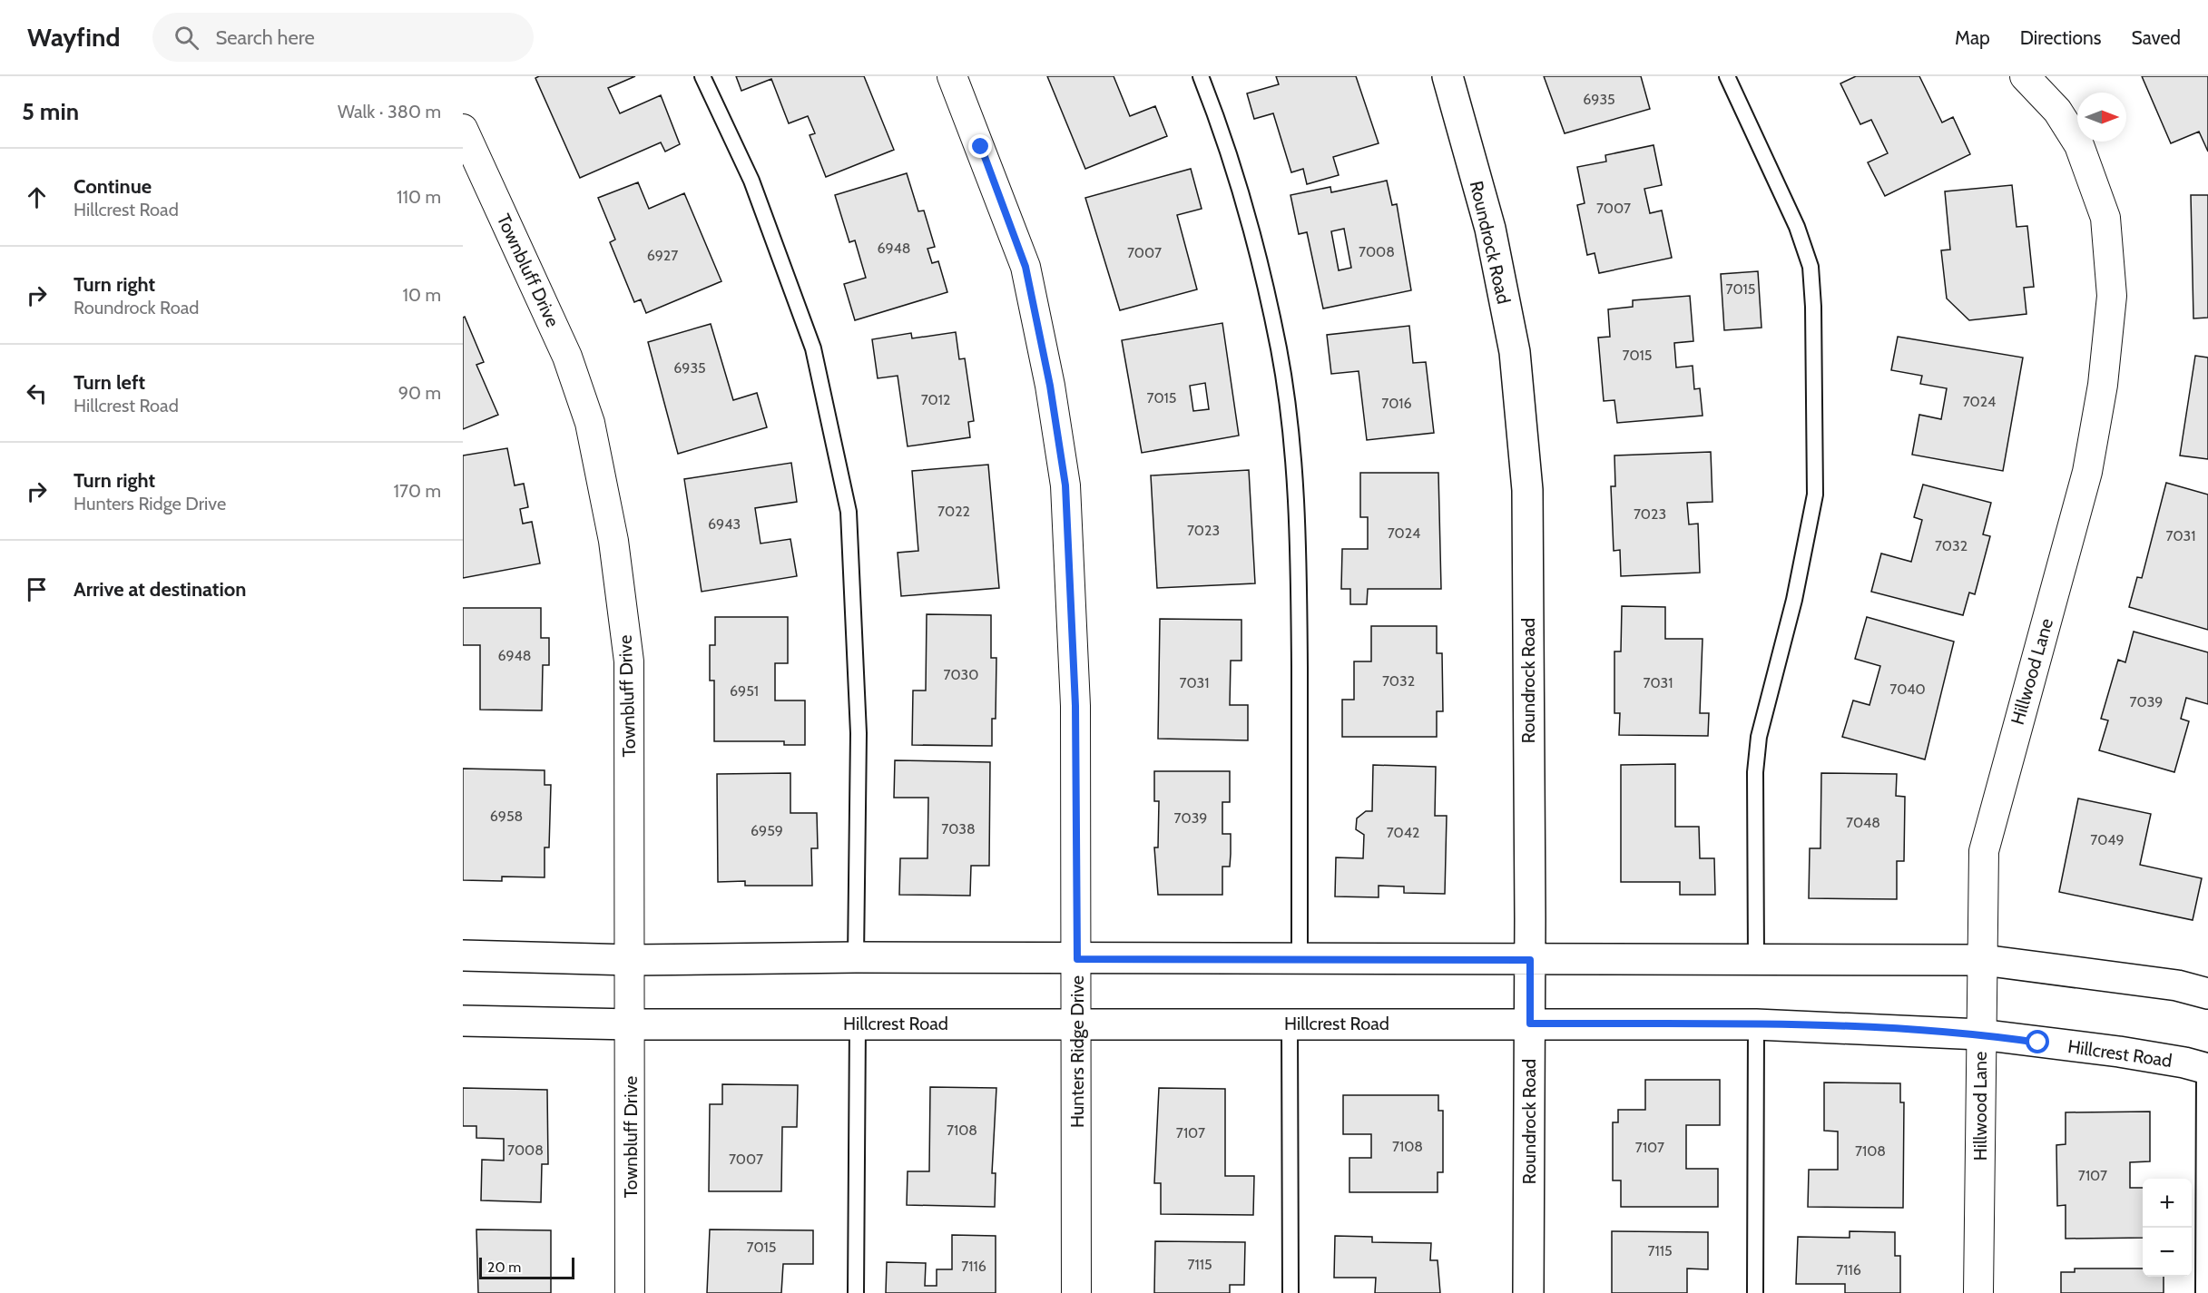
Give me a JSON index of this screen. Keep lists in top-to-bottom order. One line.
{"streets":{"main road":["Roundrock Road","Hillcrest Road"],"street":["Townbluff Drive","Hillwood Lane","Hunters Ridge Drive"]},"crossings":[["Roundrock Road","Hillcrest Road"],["Townbluff Drive","Hillcrest Road"],["Hillwood Lane","Hillcrest Road"],["Hillcrest Road","Hunters Ridge Drive"]],"house_numbers":["6935","7007","6948","7008","7007","6927","7015","7015","6935","7015","7012","7024","7016","7022","7023","6943","7023","7024","7031","7032","6948","7030","7032","7031","7031","7040","6951","7039","6958","7039","7048","7038","6959","7042","7049","7108","7107","7108","7107","7008","7108","7007","7107","7015","7115","7115","7116","7116"],"scale_bar":"20 m","north":"right","page":{"header":"Wayfind","search":"Search here","nav":["Map","Directions","Saved"],"heading":["5 min","Walk · 380 m"],"list":[["Continue","Hillcrest Road","110 m"],["Turn right","Roundrock Road","10 m"],["Turn left","Hillcrest Road","90 m"],["Turn right","Hunters Ridge Drive","170 m"],"Arrive at destination"],"map_buttons":["+","−"],"scale":"20 m"}}
